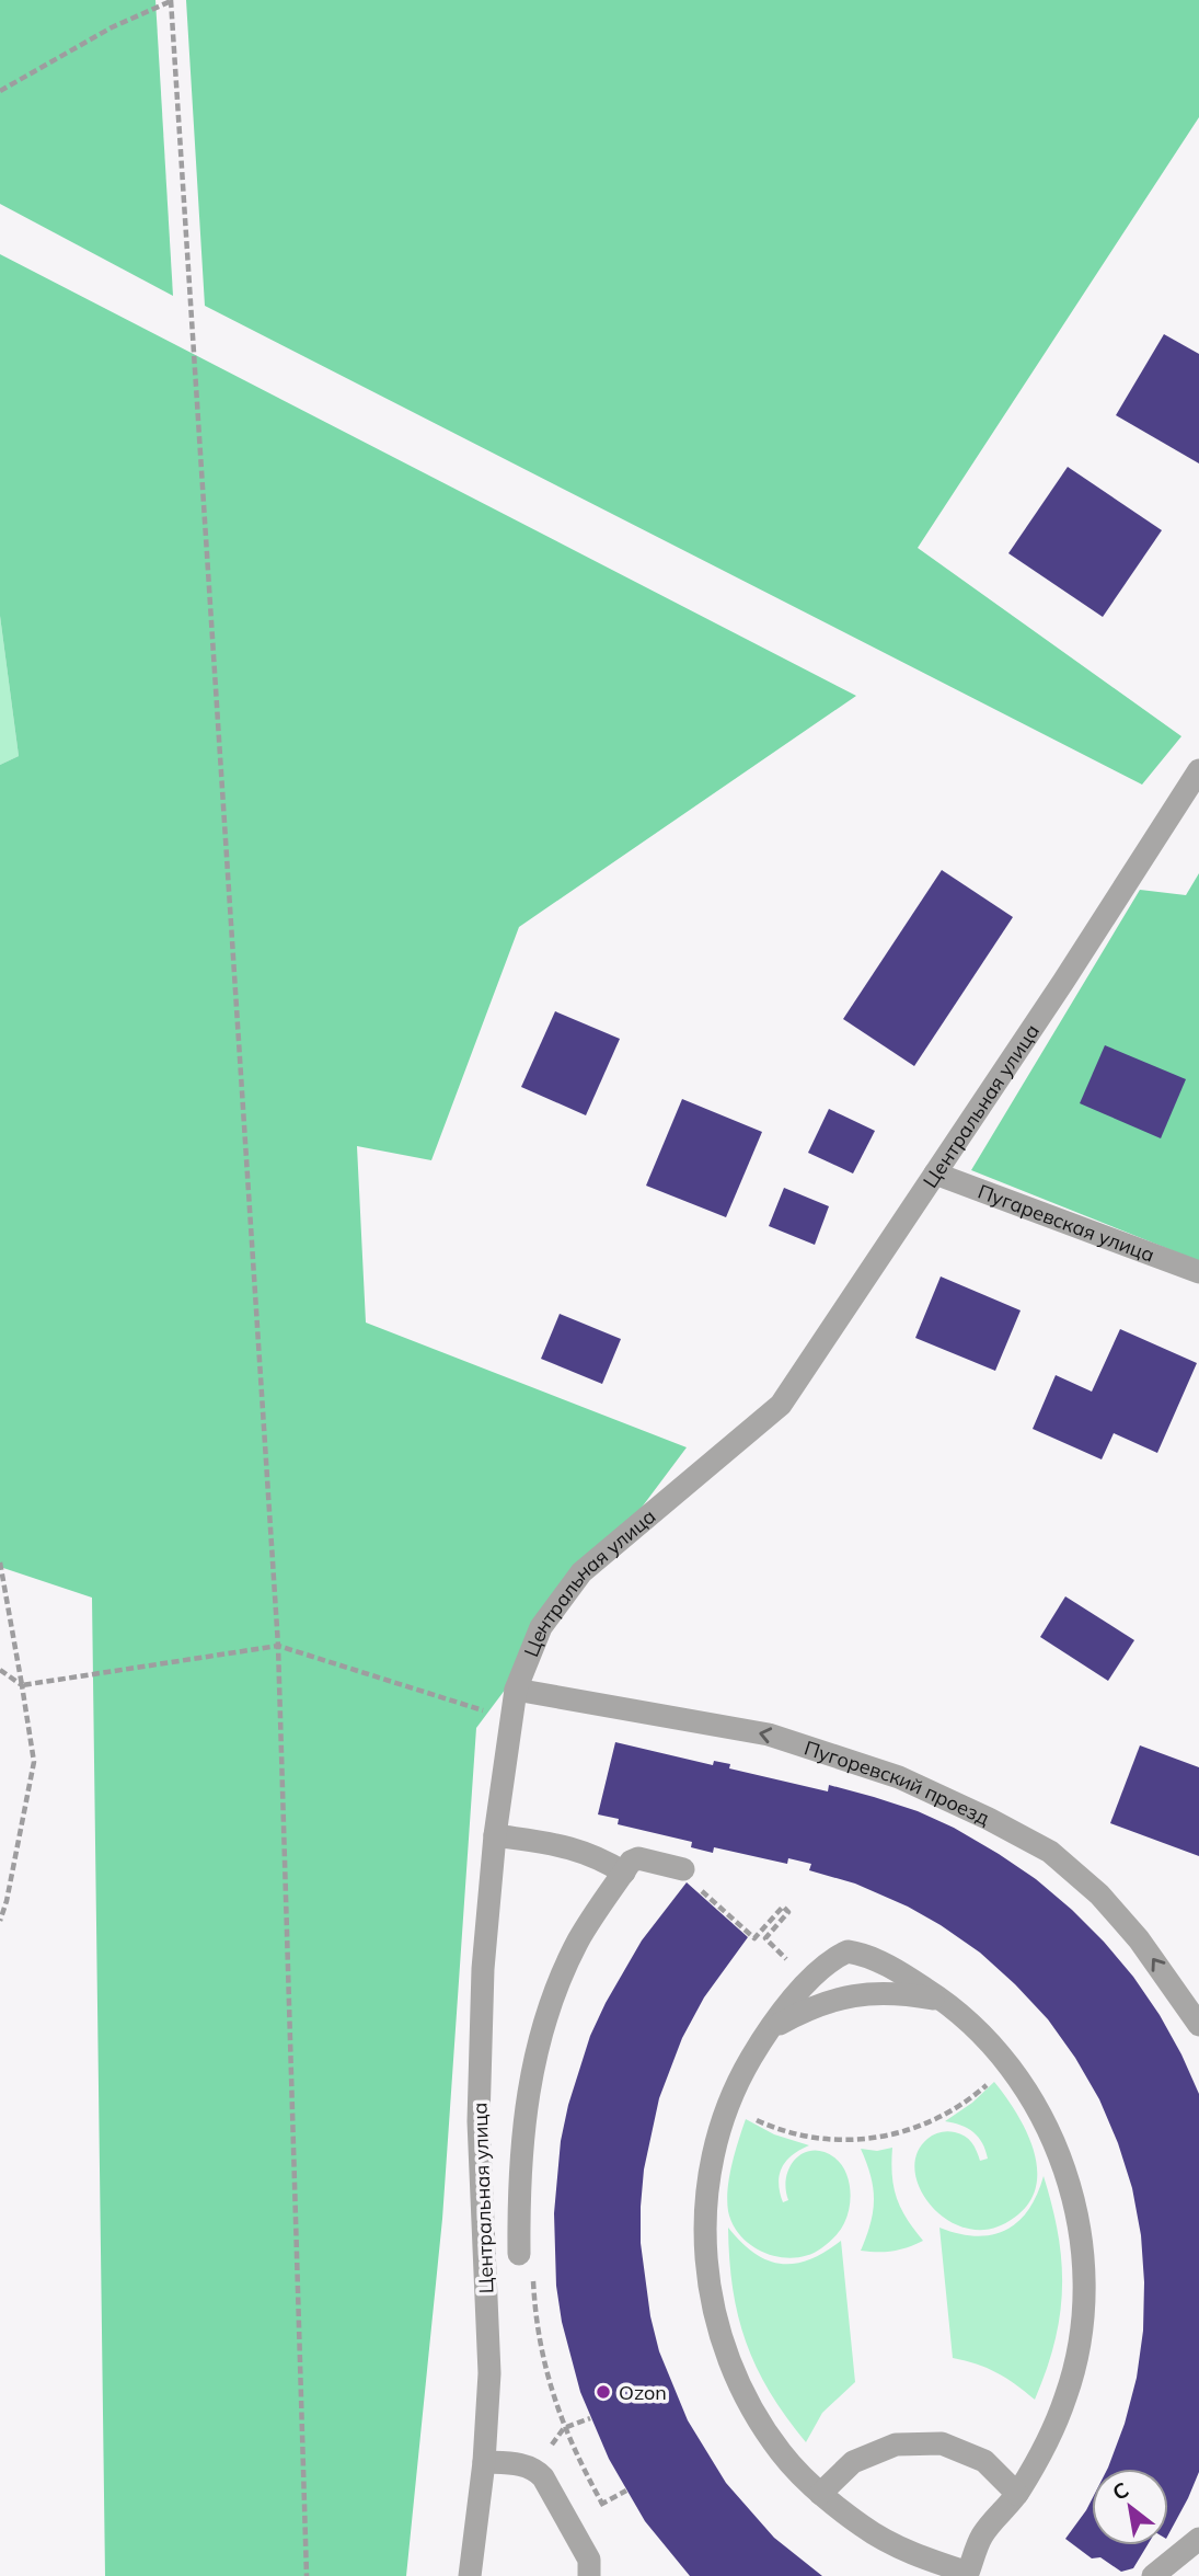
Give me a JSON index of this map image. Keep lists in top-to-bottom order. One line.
{"streets":{"street":["Центральная улица","Пугаревская улица","Пугоревский проезд"]},"crossings":[["Центральная улица","Пугаревская улица"],["Центральная улица","Пугоревский проезд"]],"one_way":["Пугоревский проезд"],"places":["Ozon"],"north":"top left"}
